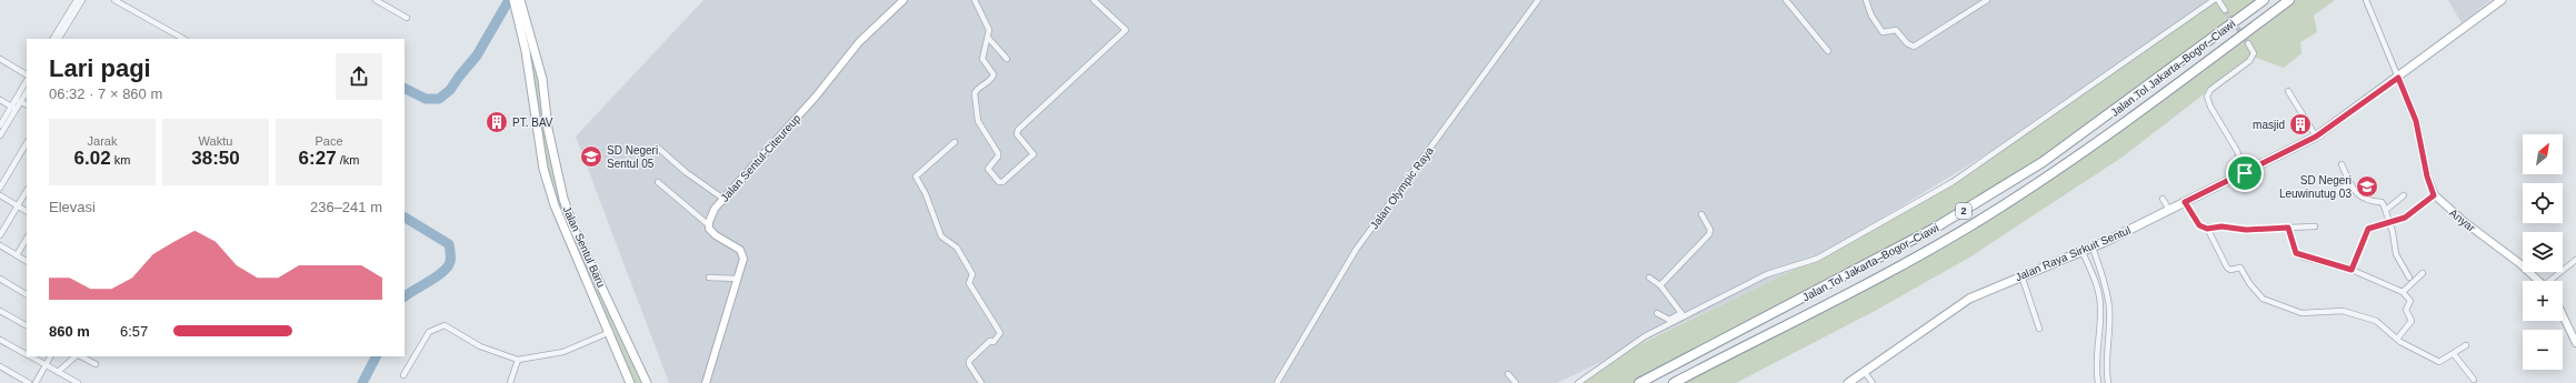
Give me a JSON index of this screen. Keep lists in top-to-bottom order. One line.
{"streets":{"highway":["Jalan Tol Jakarta–Bogor–Ciawi","2"],"main road":["Jalan Sentul Baru","Jalan Raya Sirkuit Sentul"],"street":["Jalan Sentul-Citeureup","Jalan Olympic Raya","Anyar"]},"crossings":[["Anyar","Jalan Raya Sirkuit Sentul"]],"places":{"building":["PT. BAV","masjid"],"school or university":["SD Negeri Sentul 05","SD Negeri Leuwinutug 03"]},"north":"top right","page":{"heading":["Lari pagi","06:32 · 7 × 860 m"],"stats":[["Jarak","6.02 km"],["Waktu","38:50"],["Pace","6:27 /km"]],"map_buttons":["+","−"],"chart":["Elevasi","236–241 m"],"list":[{"name":"860 m","note":"6:57"}]}}
